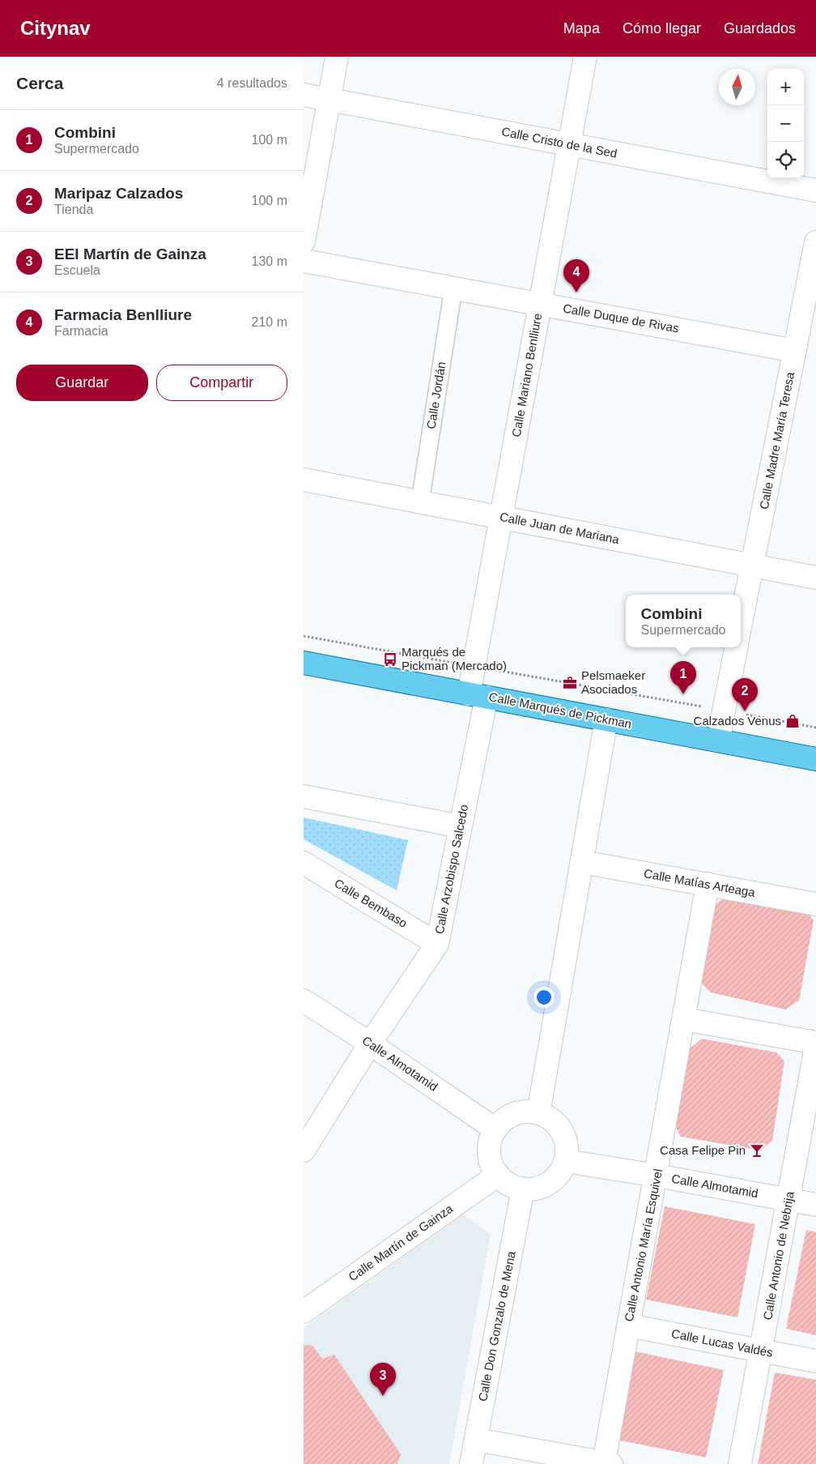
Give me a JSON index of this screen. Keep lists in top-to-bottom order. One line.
{"streets":{"main road":["Calle Marqués de Pickman"],"street":["Calle Cristo de la Sed","Calle Duque de Rivas","Calle Mariano Benlliure","Calle Jordán","Calle Madre María Teresa","Calle Juan de Mariana","Calle Arzobispo Salcedo","Calle Matías Arteaga","Calle Bembaso","Calle Almotamid","Calle Martín de Gainza","Calle Antonio María Esquivel","Calle Antonio de Nebrija","Calle Don Gonzalo de Mena","Calle Lucas Valdés"]},"crossings":[["Calle Cristo de la Sed","Calle Mariano Benlliure"],["Calle Duque de Rivas","Calle Mariano Benlliure"],["Calle Duque de Rivas","Calle Jordán"],["Calle Duque de Rivas","Calle Madre María Teresa"],["Calle Mariano Benlliure","Calle Juan de Mariana"],["Calle Mariano Benlliure","Calle Marqués de Pickman"],["Calle Mariano Benlliure","Calle Arzobispo Salcedo"],["Calle Jordán","Calle Juan de Mariana"],["Calle Madre María Teresa","Calle Juan de Mariana"],["Calle Marqués de Pickman","Calle Arzobispo Salcedo"],["Calle Arzobispo Salcedo","Calle Bembaso"],["Calle Arzobispo Salcedo","Calle Almotamid"],["Calle Matías Arteaga","Calle Antonio María Esquivel"],["Calle Almotamid","Calle Martín de Gainza"],["Calle Almotamid","Calle Antonio María Esquivel"],["Calle Almotamid","Calle Antonio de Nebrija"],["Calle Almotamid","Calle Don Gonzalo de Mena"],["Calle Martín de Gainza","Calle Don Gonzalo de Mena"],["Calle Antonio María Esquivel","Calle Lucas Valdés"],["Calle Antonio de Nebrija","Calle Lucas Valdés"]],"places":{"bus stop":["Marqués de Pickman (Mercado)"],"office":["Pelsmaeker Asociados"],"shop":["Calzados Venus"],"bar":["Casa Felipe Pin"]},"north":"top","page":{"header":"Citynav","nav":["Mapa","Cómo llegar","Guardados"],"heading":["Cerca","4 resultados"],"map_buttons":["+","−"],"list":[{"mark":"1","name":"Combini","note":"Supermercado","value":"100 m"},{"mark":"2","name":"Maripaz Calzados","note":"Tienda","value":"100 m"},{"mark":"3","name":"EEI Martín de Gainza","note":"Escuela","value":"130 m"},{"mark":"4","name":"Farmacia Benlliure","note":"Farmacia","value":"210 m"}],"pins":["4","1","2","3"],"buttons":["Guardar","Compartir"],"popup":["Combini","Supermercado"]}}
